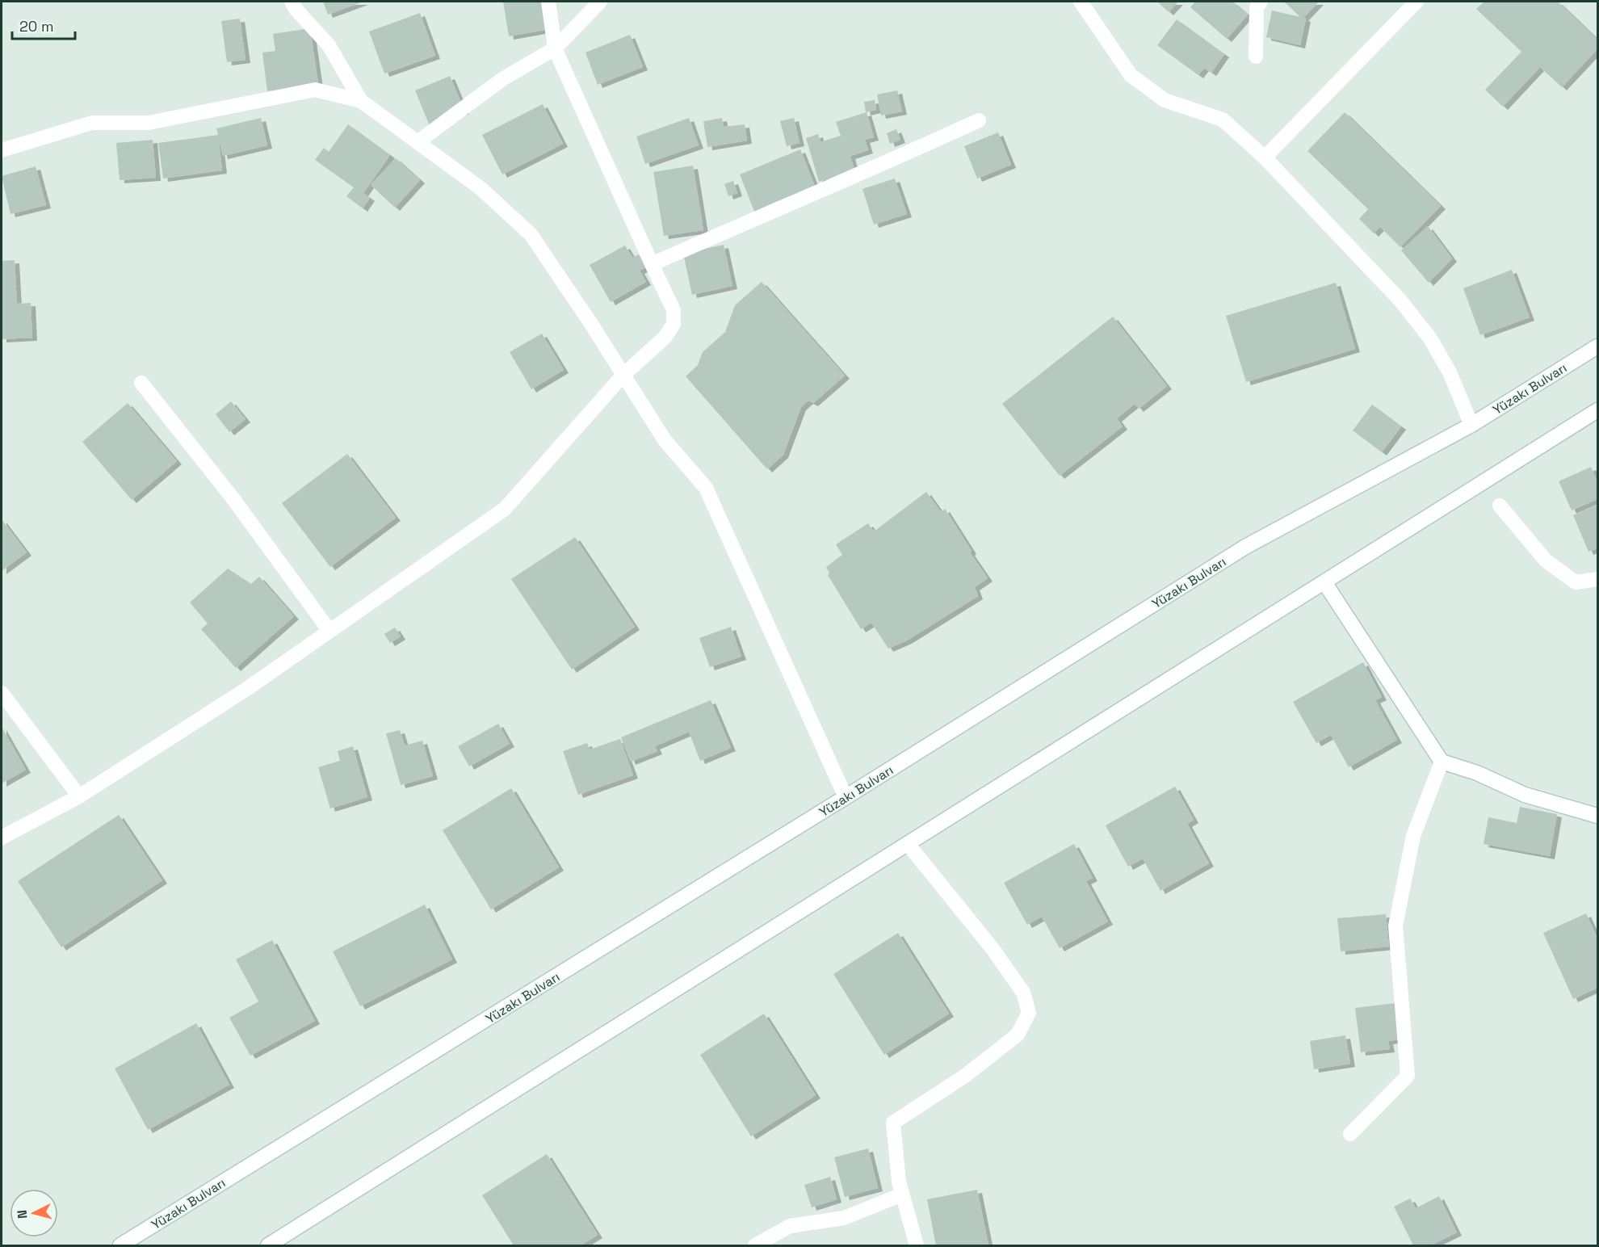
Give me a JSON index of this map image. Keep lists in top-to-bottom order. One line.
{"streets":{"street":["Yüzakı Bulvarı"]},"scale_bar":"20 m","north":"left"}
